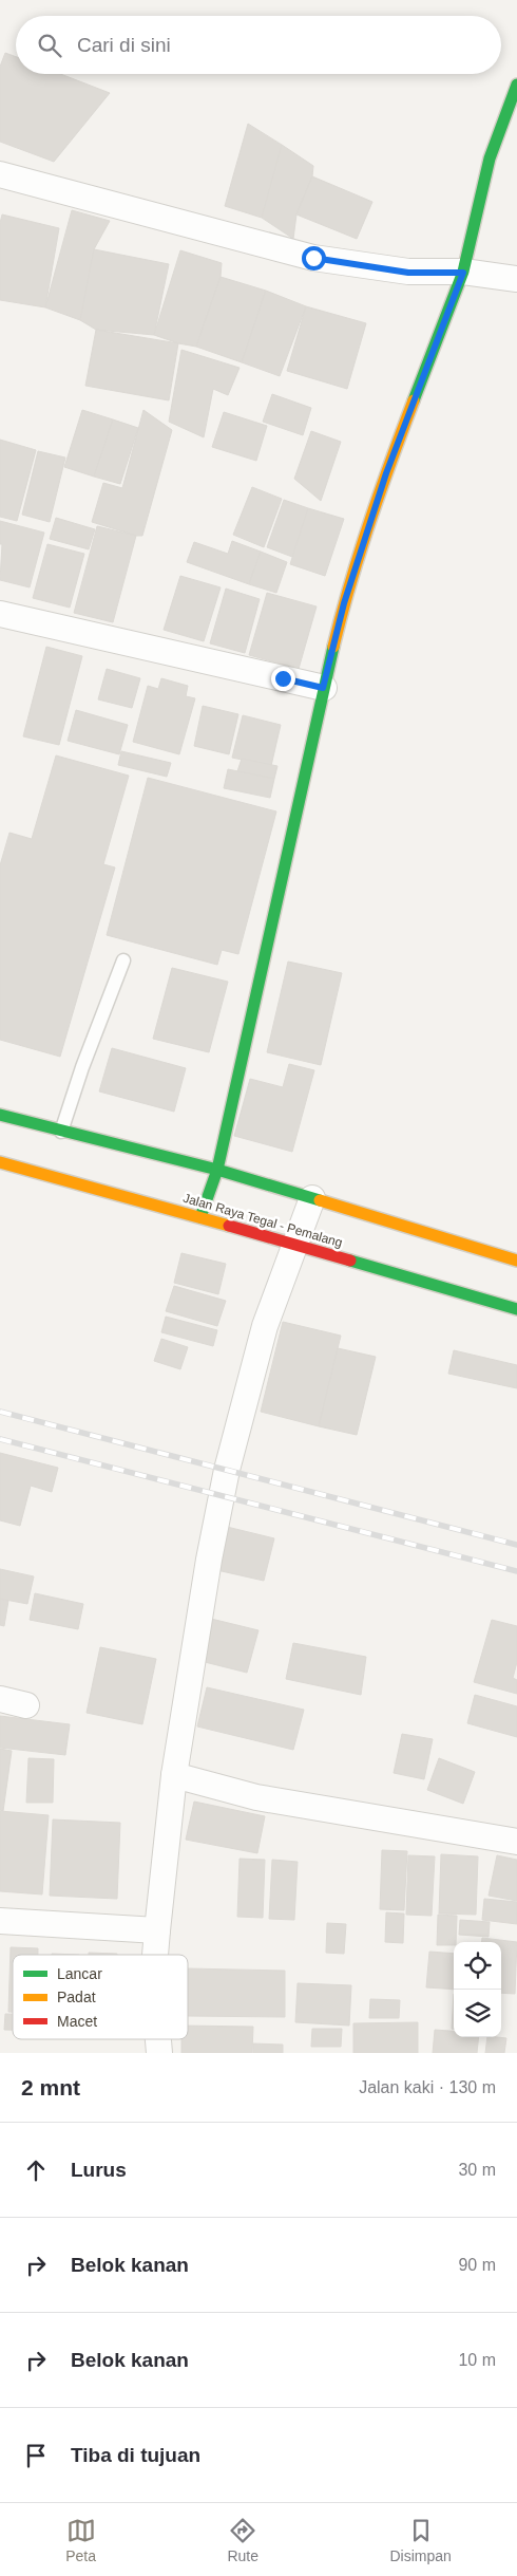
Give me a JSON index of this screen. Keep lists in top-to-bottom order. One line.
{"streets":{"main road":["Jalan Raya Tegal - Pemalang"]},"legend":["Lancar","Padat","Macet"],"page":{"search":"Cari di sini","heading":["2 mnt","Jalan kaki · 130 m"],"list":[["Lurus","30 m"],["Belok kanan","90 m"],["Belok kanan","10 m"],"Tiba di tujuan"],"nav":["Peta","Rute","Disimpan"]}}
